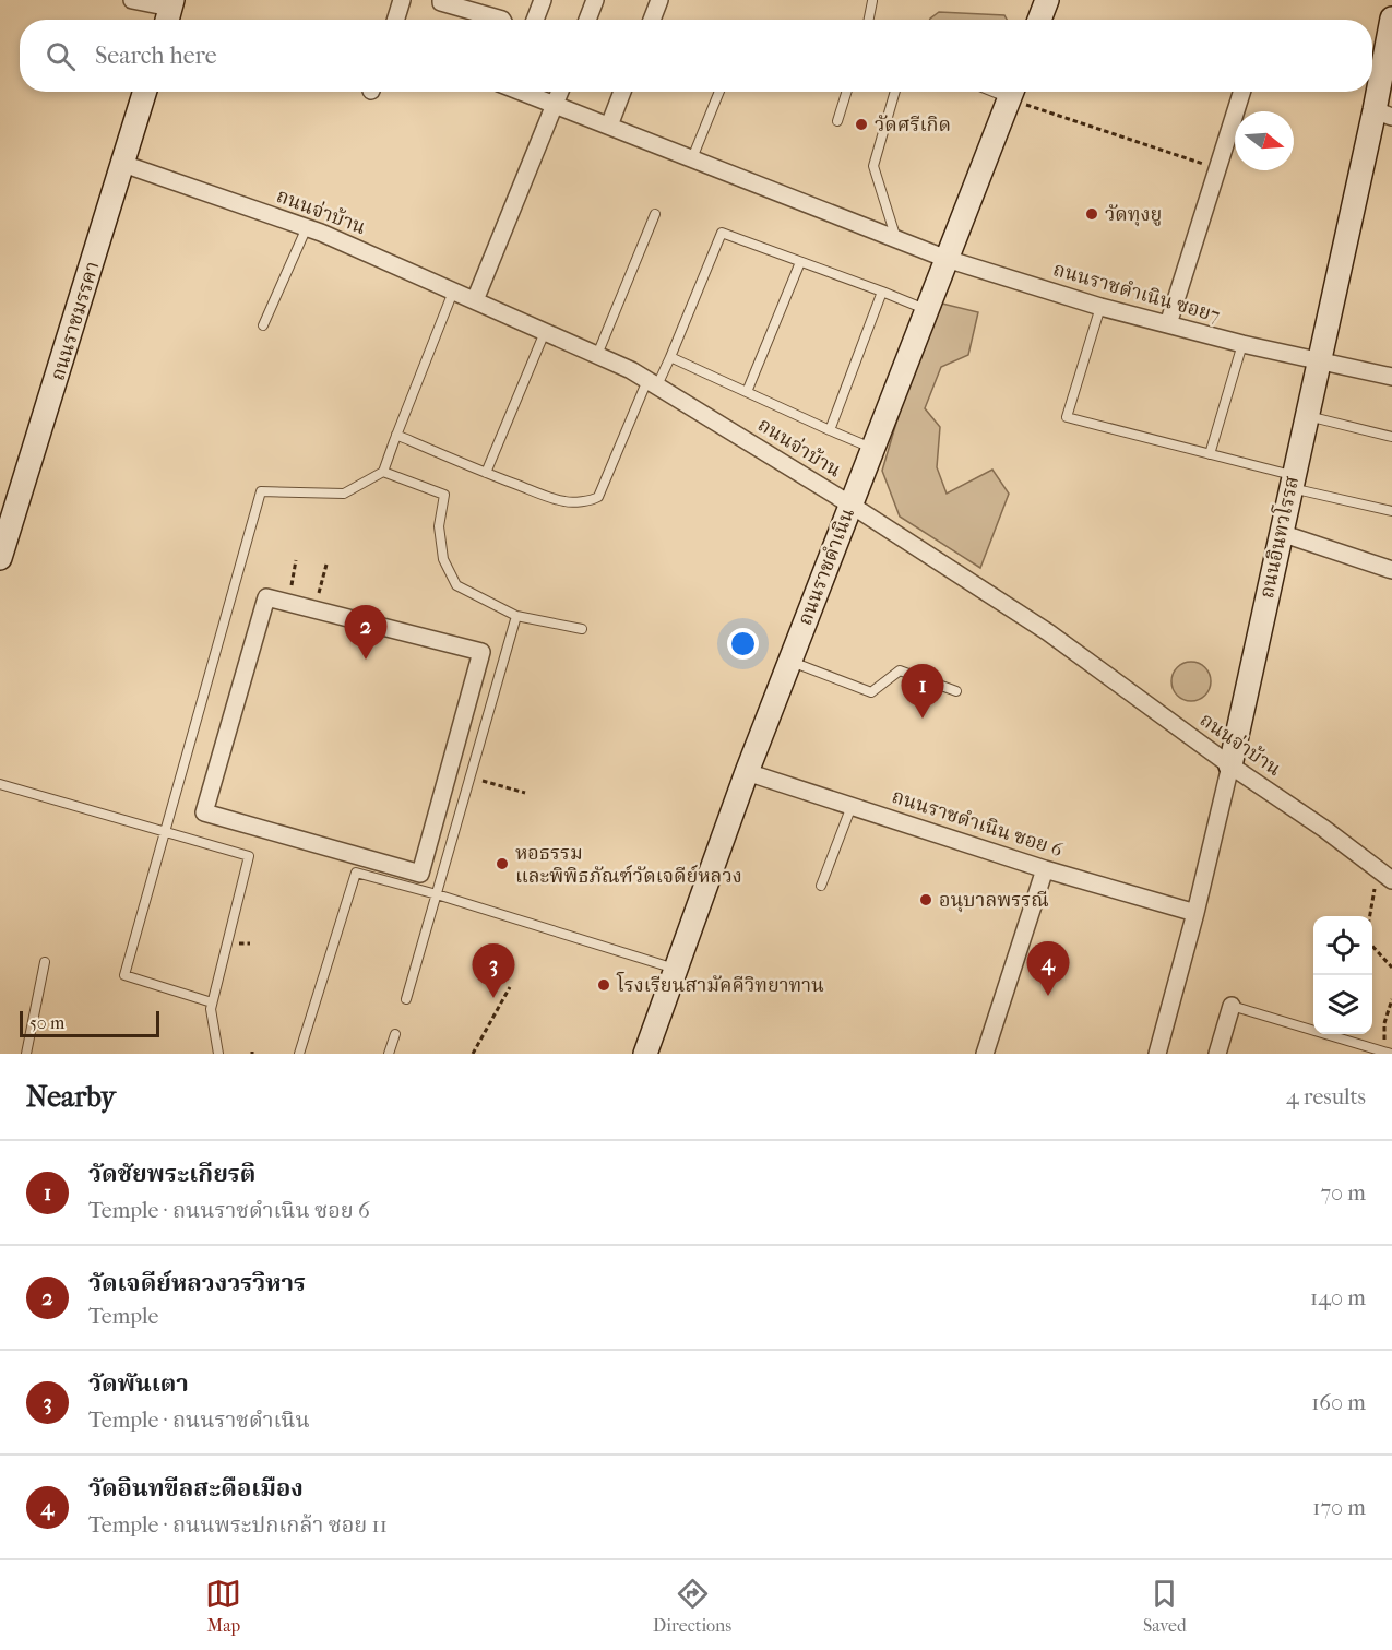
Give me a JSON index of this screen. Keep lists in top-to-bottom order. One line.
{"streets":{"street":["ถนนจ่าบ้าน","ถนนราชดำเนิน ซอย7","ถนนราชมรรคา","ถนนอินทวโรรส","ถนนราชดำเนิน","ถนนราชดำเนิน ซอย 6"]},"crossings":[["ถนนจ่าบ้าน","ถนนราชมรรคา"],["ถนนจ่าบ้าน","ถนนอินทวโรรส"],["ถนนจ่าบ้าน","ถนนราชดำเนิน"],["ถนนราชดำเนิน ซอย7","ถนนอินทวโรรส"],["ถนนราชดำเนิน ซอย7","ถนนราชดำเนิน"],["ถนนอินทวโรรส","ถนนราชดำเนิน ซอย 6"],["ถนนราชดำเนิน","ถนนราชดำเนิน ซอย 6"]],"places":["วัดศรีเกิด","วัดทุงยู","หอธรรม และพิพิธภัณฑ์วัดเจดีย์หลวง","อนุบาลพรรณี","โรงเรียนสามัคคีวิทยาทาน"],"scale_bar":"50 m","north":"right","page":{"search":"Search here","pins":["2","1","4","3"],"scale":"50 m","heading":["Nearby","4 results"],"list":[{"mark":"1","name":"วัดชัยพระเกียรติ","note":"Temple · ถนนราชดำเนิน ซอย 6","value":"70 m"},{"mark":"2","name":"วัดเจดีย์หลวงวรวิหาร","note":"Temple","value":"140 m"},{"mark":"3","name":"วัดพันเตา","note":"Temple · ถนนราชดำเนิน","value":"160 m"},{"mark":"4","name":"วัดอินทขีลสะดือเมือง","note":"Temple · ถนนพระปกเกล้า ซอย 11","value":"170 m"}],"nav":["Map","Directions","Saved"]}}
